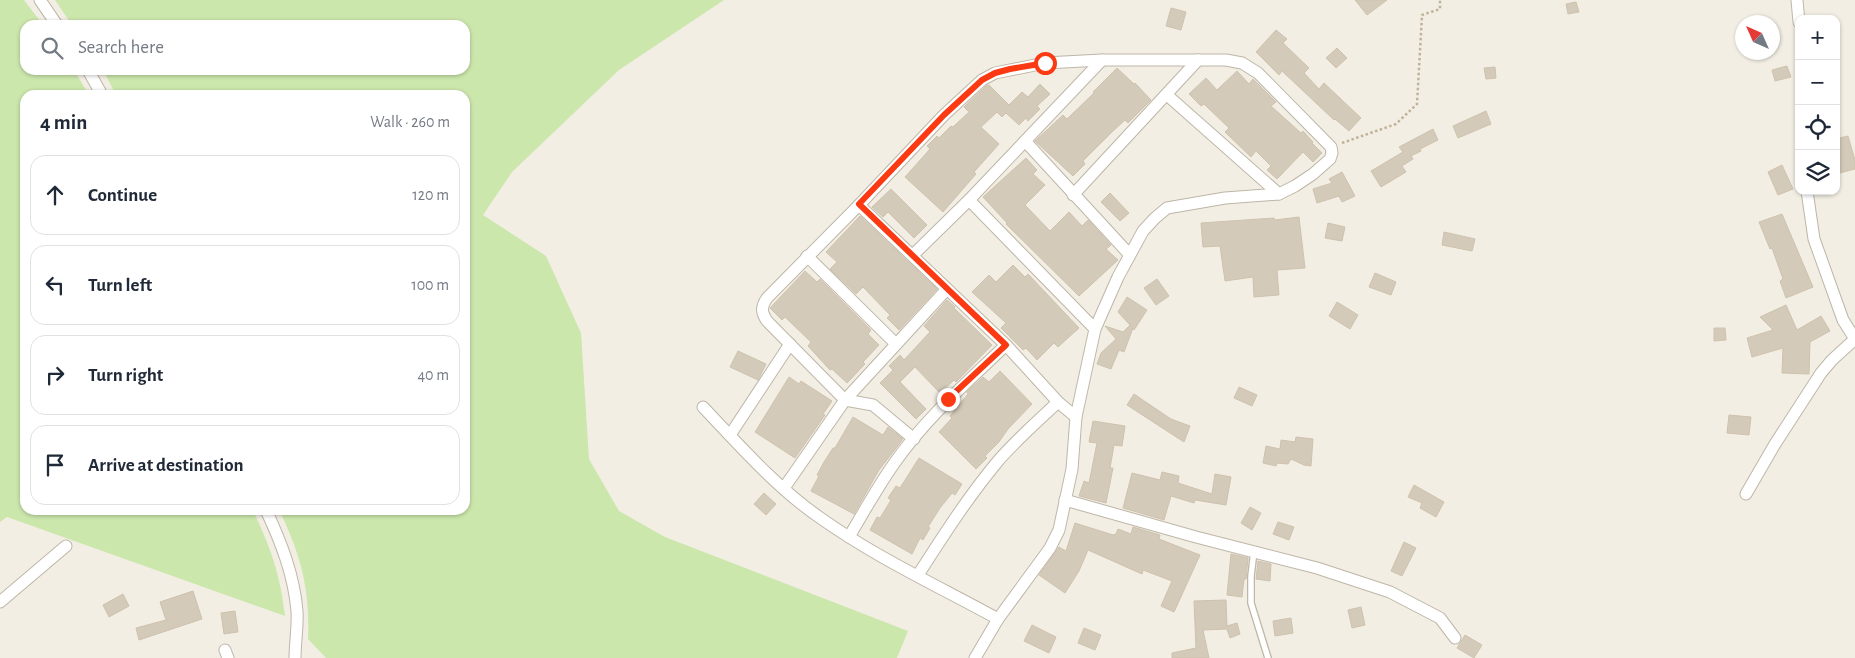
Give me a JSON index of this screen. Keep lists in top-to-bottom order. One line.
{"north":"top left","page":{"map_buttons":["+","−"],"search":"Search here","heading":["4 min","Walk · 260 m"],"list":[["Continue","120 m"],["Turn left","100 m"],["Turn right","40 m"],"Arrive at destination"]}}
